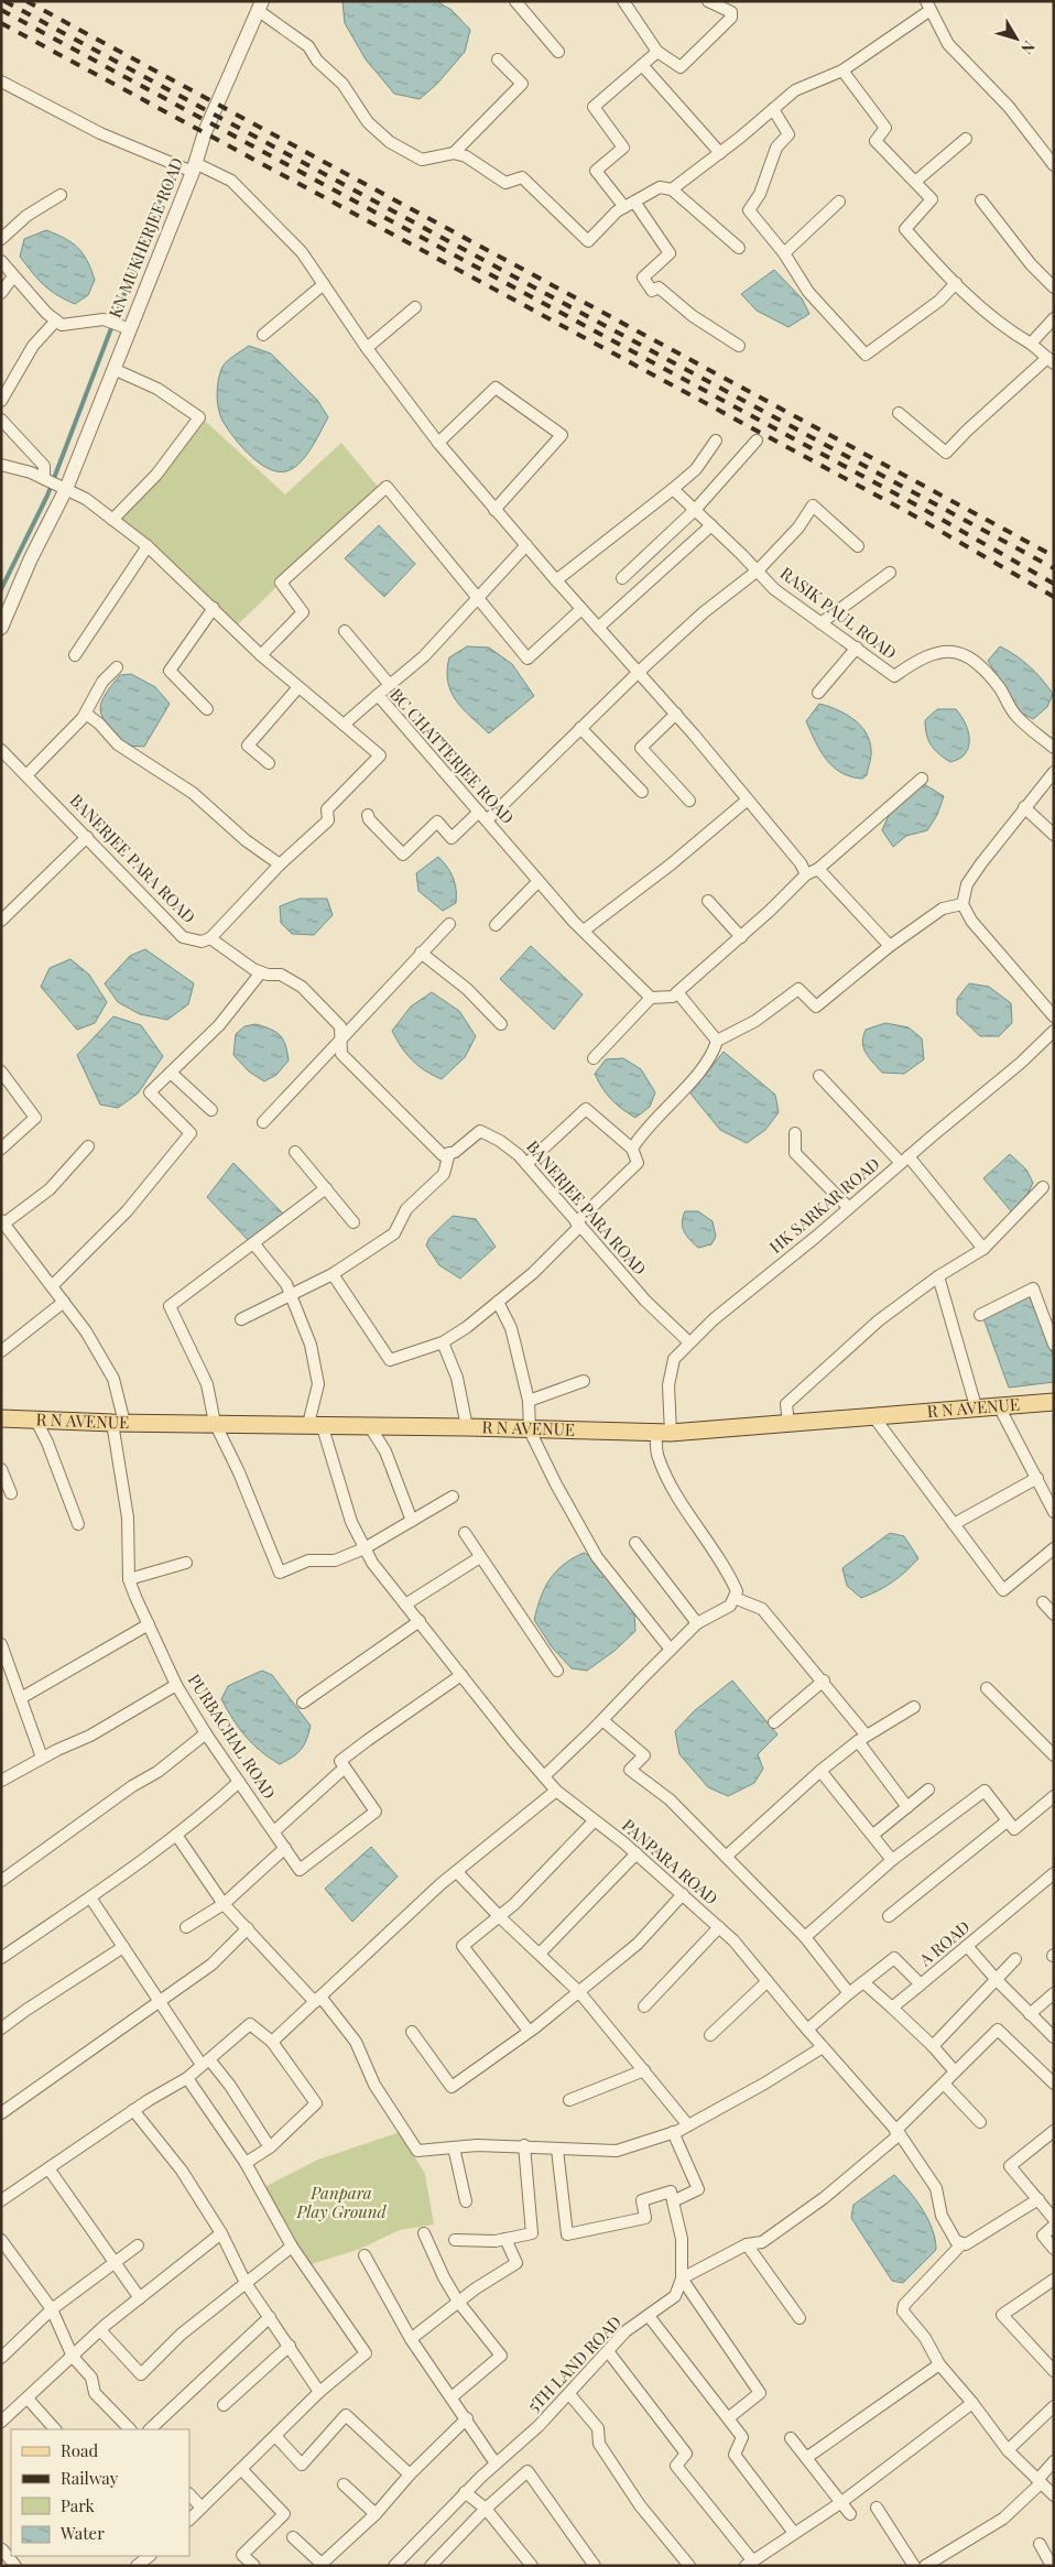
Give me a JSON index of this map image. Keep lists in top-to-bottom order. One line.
{"streets":{"main road":["R N AVENUE"],"street":["KN MUKHERJEE ROAD","RASIK PAUL ROAD","BC CHATTERJEE ROAD","BANERJEE PARA ROAD","HK SARKAR ROAD","PURBACHAL ROAD","PANPARA ROAD","A ROAD","5TH LAND ROAD"]},"crossings":[["BANERJEE PARA ROAD","HK SARKAR ROAD"],["HK SARKAR ROAD","R N AVENUE"],["R N AVENUE","PURBACHAL ROAD"],["R N AVENUE","PANPARA ROAD"],["PANPARA ROAD","A ROAD"],["PANPARA ROAD","5TH LAND ROAD"]],"parks":["Panpara Play Ground"],"legend":["Road","Railway","Park","Water"],"north":"bottom right"}
